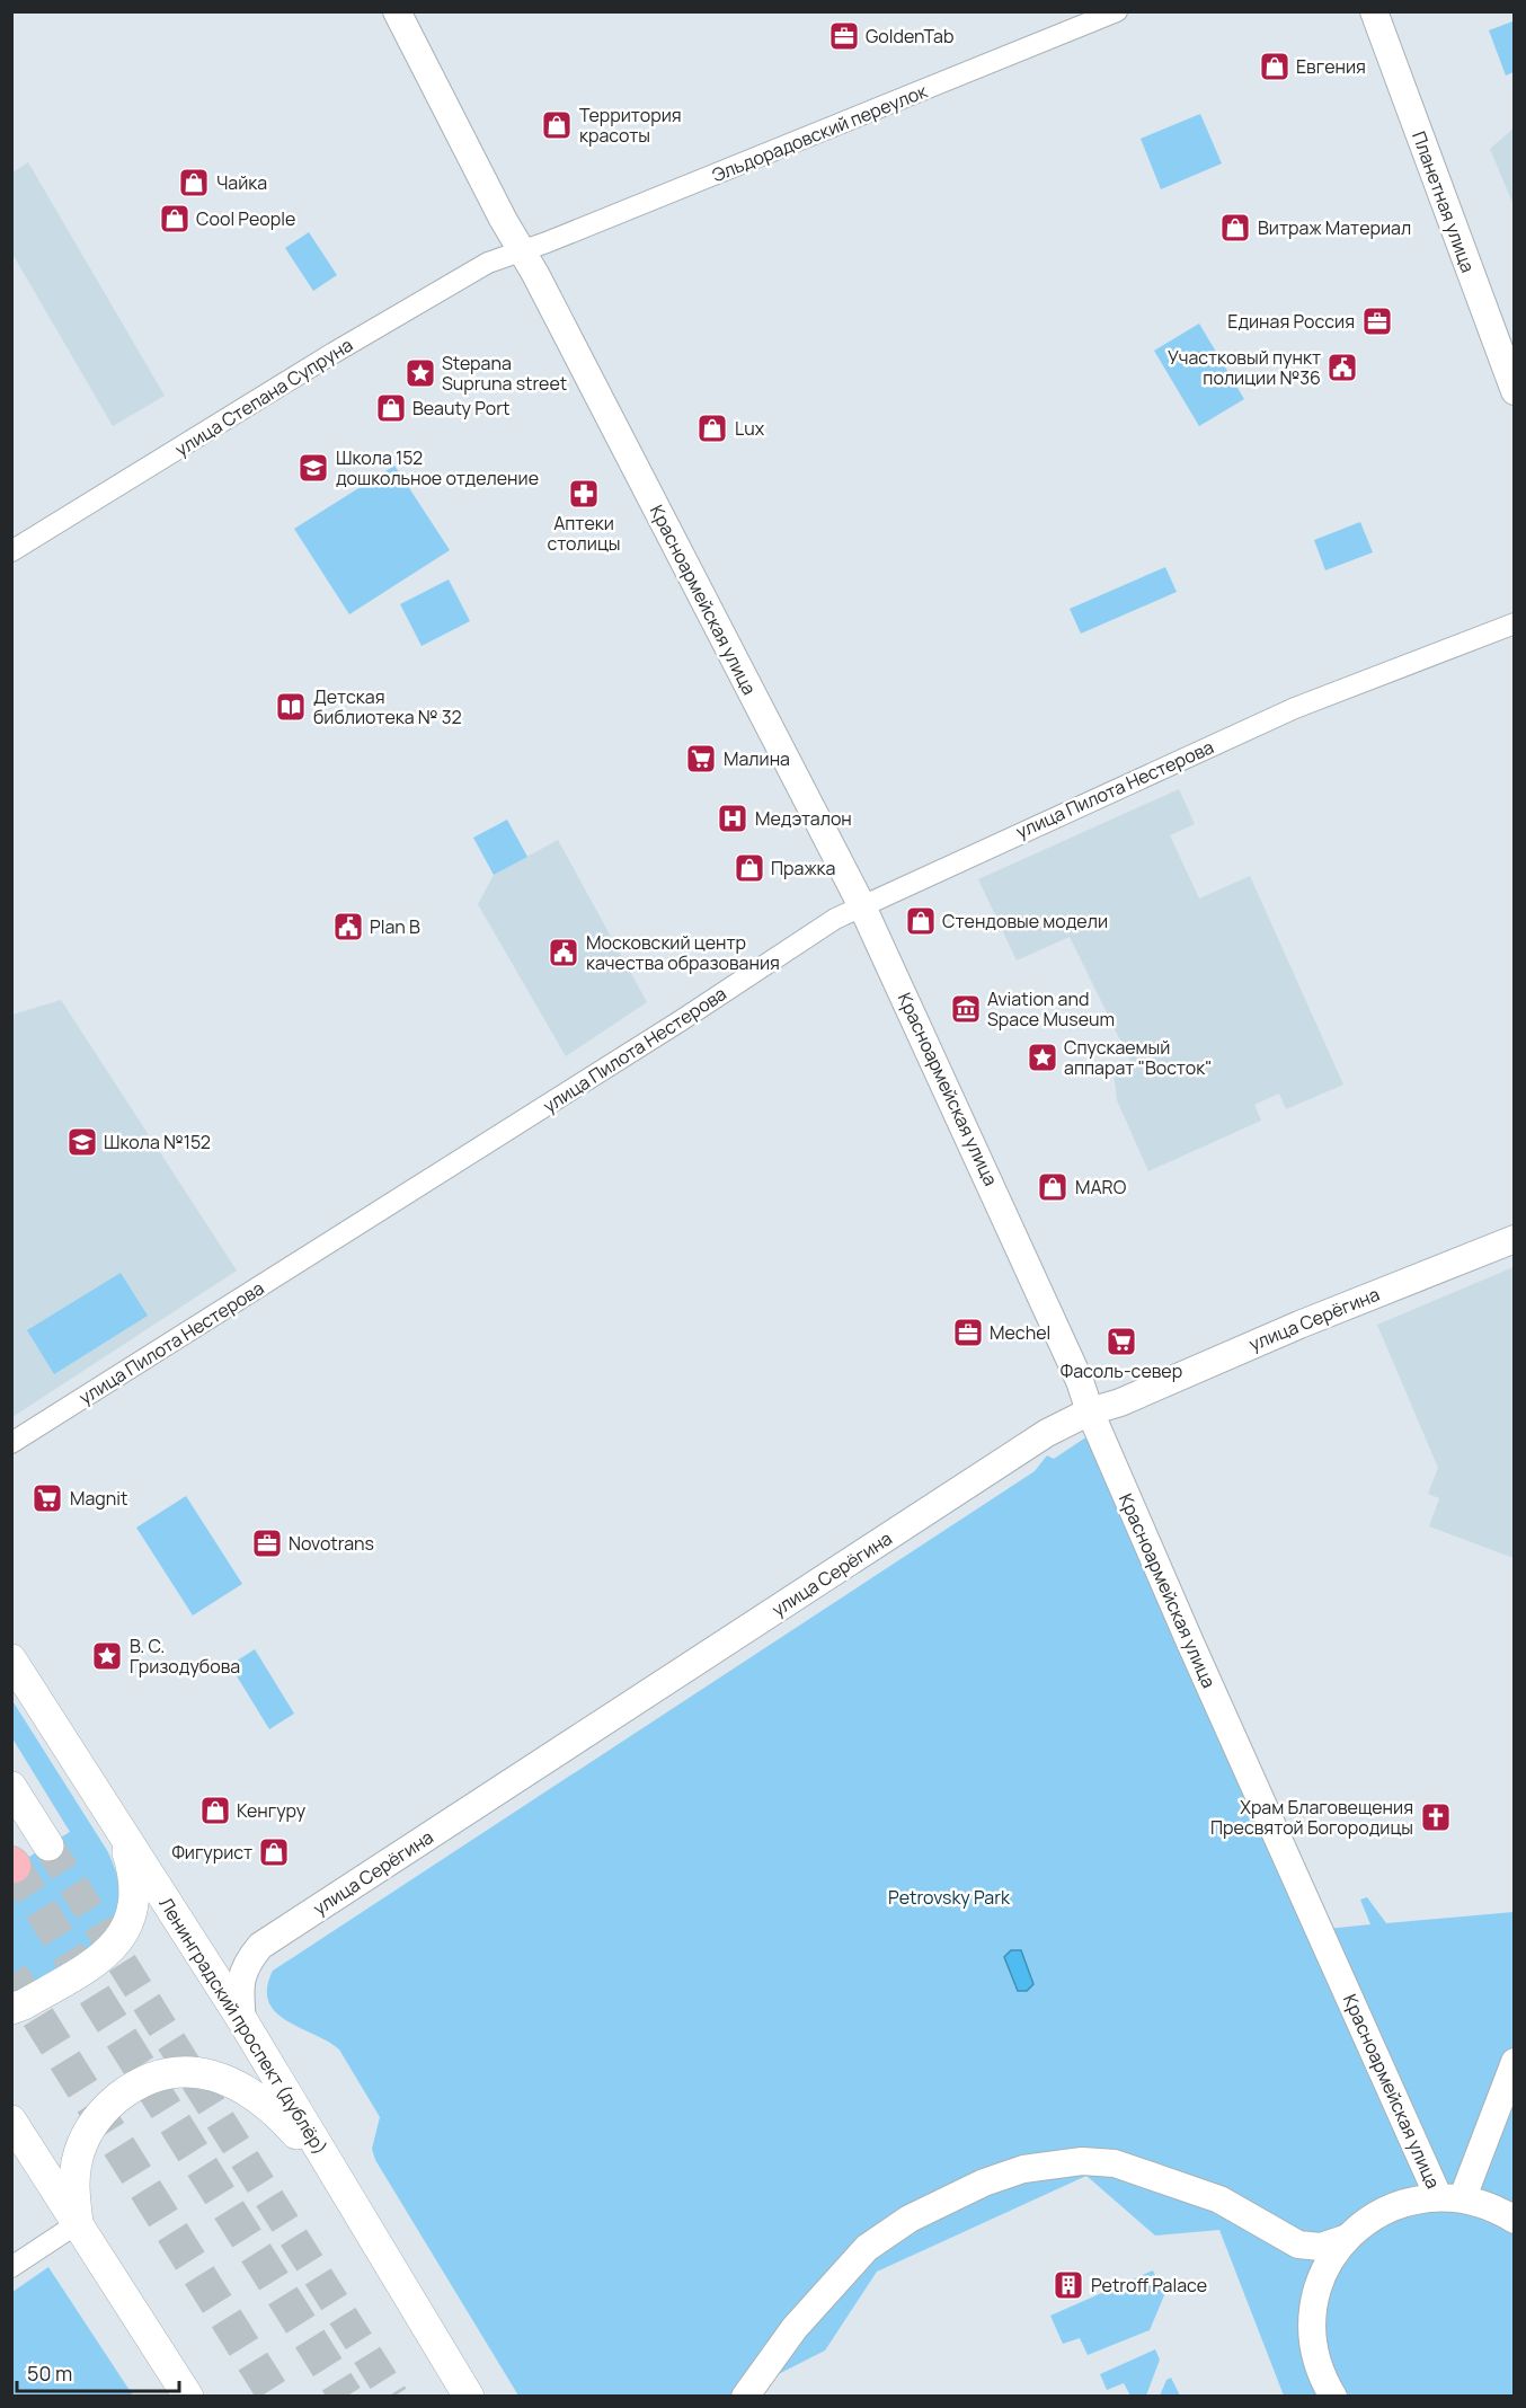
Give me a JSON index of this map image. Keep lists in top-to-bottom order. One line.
{"streets":{"main road":["Ленинградский проспект (дублёр)"],"street":["Эльдорадовский переулок","Планетная улица","улица Степана Супруна","Красноармейская улица","улица Пилота Нестерова","улица Серёгина"]},"crossings":[["Эльдорадовский переулок","улица Степана Супруна"],["Эльдорадовский переулок","Красноармейская улица"],["улица Степана Супруна","Красноармейская улица"],["Красноармейская улица","улица Пилота Нестерова"],["Красноармейская улица","улица Серёгина"],["улица Серёгина","Ленинградский проспект (дублёр)"]],"parks":["Petrovsky Park"],"places":{"office":["GoldenTab","Единая Россия","Mechel","Novotrans"],"shop":["Евгения","Территория красоты","Чайка","Cool People","Витраж Материал","Beauty Port","Lux","Пражка","Стендовые модели","MARO","Кенгуру","Фигурист"],"public building":["Участковый пункт полиции №36","Plan B","Московский центр качества образования"],"place":["Stepana Supruna street","Спускаемый аппарат \"Восток\"","В. С. Гризодубова"],"school or university":["Школа 152 дошкольное отделение","Школа №152"],"pharmacy":["Аптеки столицы"],"library":["Детская библиотека № 32"],"supermarket":["Малина","Фасоль-север","Magnit"],"hospital":["Медэталон"],"museum":["Aviation and Space Museum"],"church":["Храм Благовещения Пресвятой Богородицы"],"building":["Petroff Palace"]},"scale_bar":"50 m"}
